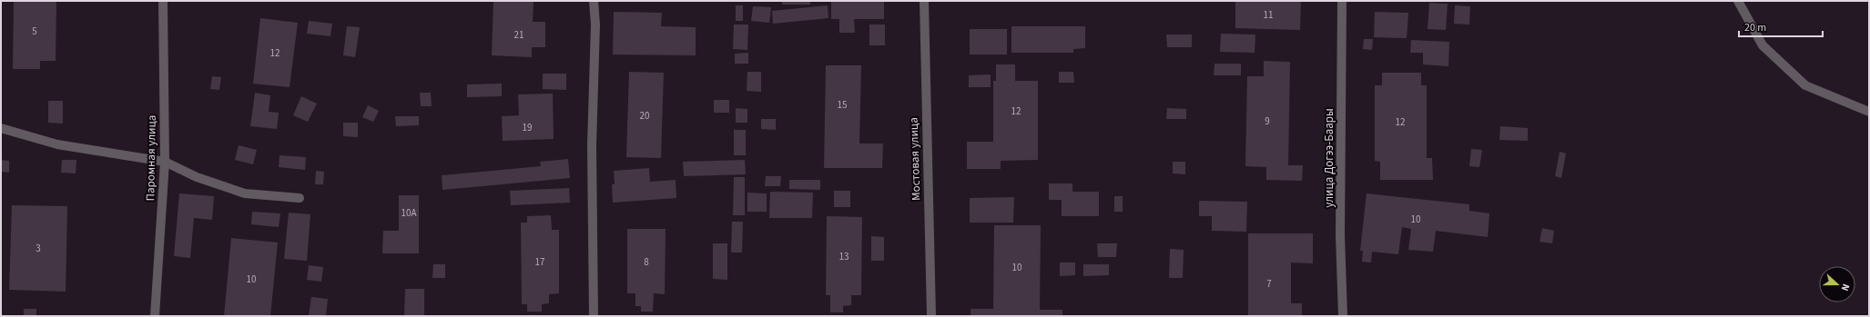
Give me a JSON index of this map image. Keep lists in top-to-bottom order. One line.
{"streets":{"street":["Паромная улица","улица Догээ-Баары","Мостовая улица"]},"house_numbers":["11","5","21","12","15","12","20","9","12","19","10А","10","3","13","17","8","10","10","7"],"scale_bar":"20 m","north":"right"}
